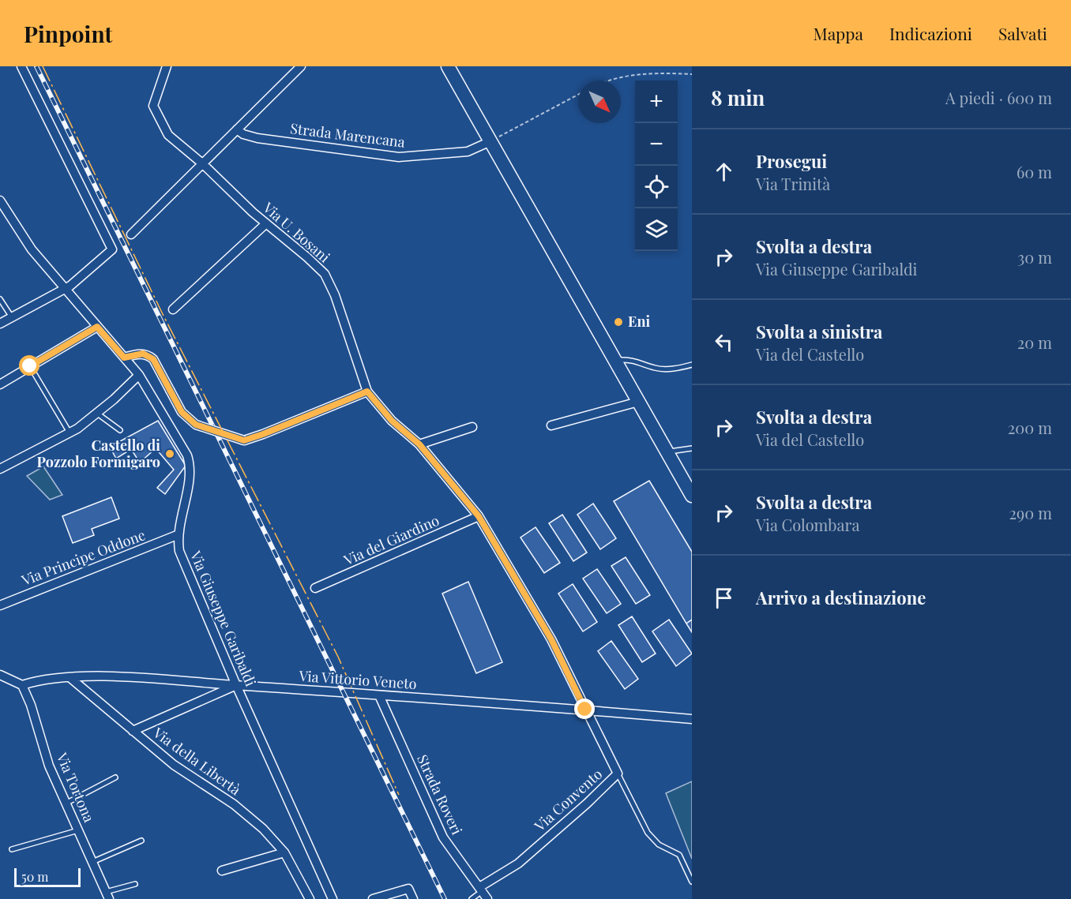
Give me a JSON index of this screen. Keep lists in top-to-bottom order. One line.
{"streets":{"street":["Strada Marencana","Via U. Bosani","Via del Giardino","Via Principe Oddone","Via Giuseppe Garibaldi","Via Vittorio Veneto","Via della Libertà","Via Tortona","Strada Roveri","Via Convento"]},"crossings":[["Via U. Bosani","Via Convento"],["Via del Giardino","Via Convento"],["Via Principe Oddone","Via Giuseppe Garibaldi"],["Via Giuseppe Garibaldi","Via Vittorio Veneto"],["Via Vittorio Veneto","Via della Libertà"],["Via Vittorio Veneto","Via Tortona"],["Via Vittorio Veneto","Strada Roveri"],["Via Vittorio Veneto","Via Convento"],["Strada Roveri","Via Convento"]],"places":["Eni","Castello di Pozzolo Formigaro"],"scale_bar":"50 m","north":"bottom right","page":{"header":"Pinpoint","nav":["Mappa","Indicazioni","Salvati"],"heading":["8 min","A piedi · 600 m"],"map_buttons":["+","−"],"list":[["Prosegui","Via Trinità","60 m"],["Svolta a destra","Via Giuseppe Garibaldi","30 m"],["Svolta a sinistra","Via del Castello","20 m"],["Svolta a destra","Via del Castello","200 m"],["Svolta a destra","Via Colombara","290 m"],"Arrivo a destinazione"],"scale":"50 m"}}
